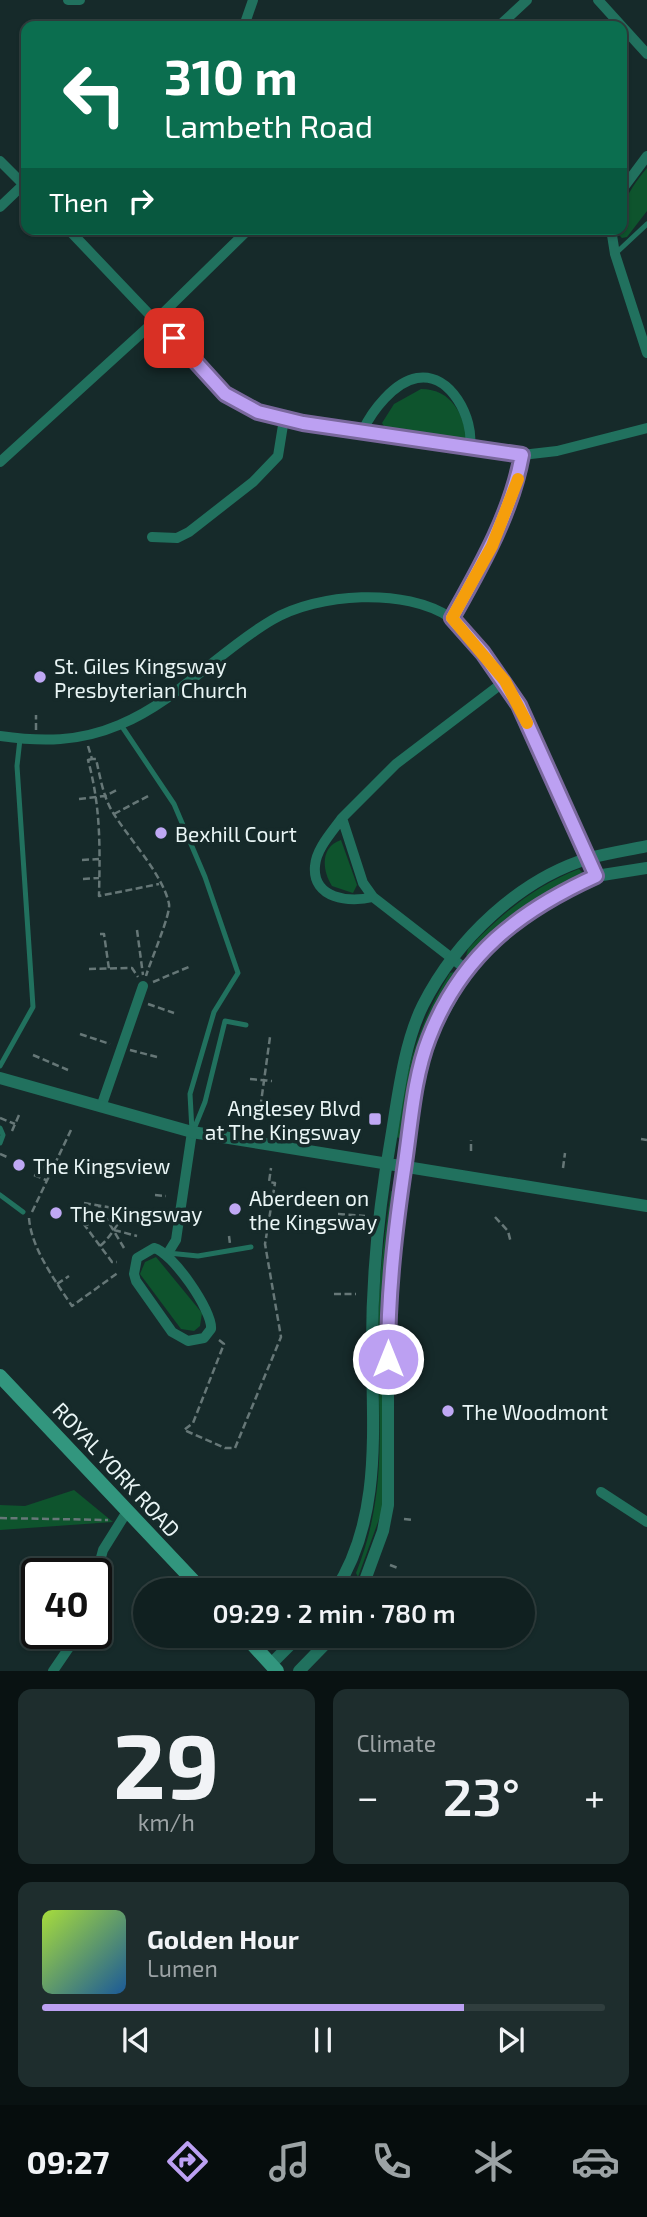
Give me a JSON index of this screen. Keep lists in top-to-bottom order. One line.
{"streets":{"main road":["ROYAL YORK ROAD"]},"places":{"other":["St. Giles Kingsway Presbyterian Church","Bexhill Court","The Kingsview","Aberdeen on the Kingsway","The Kingsway","The Woodmont"],"transit":["Anglesey Blvd at The Kingsway"]},"page":{"turn":["310 m","Lambeth Road"],"then":"Then","limit":"40","trip":"09:29 · 2 min · 780 m","tile":[["29","km/h"],"Climate"],"heat":["−","23°","+"],"song":["Golden Hour","Lumen"],"tabs":"09:27"}}
